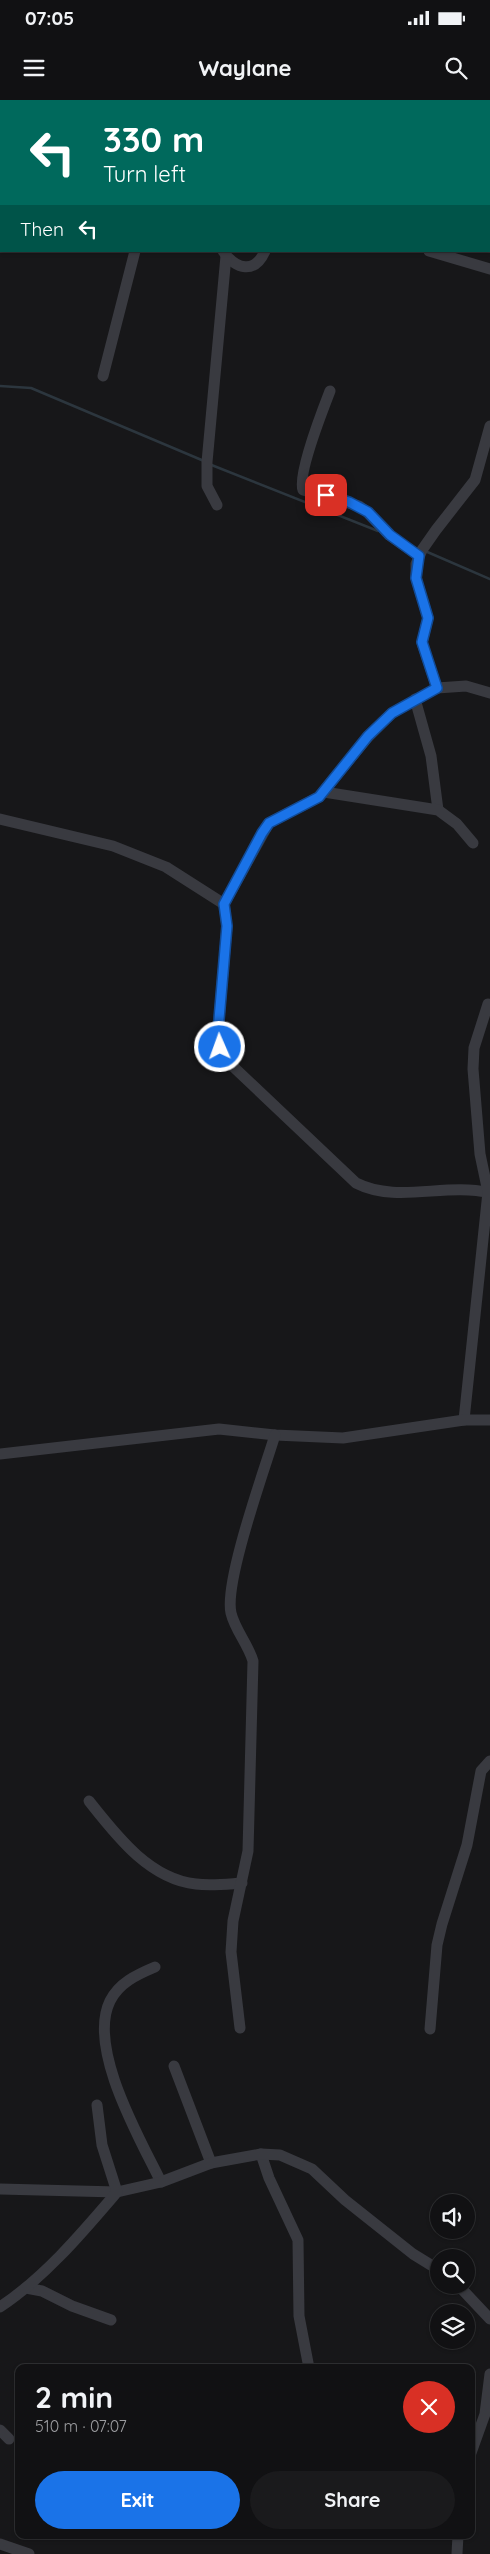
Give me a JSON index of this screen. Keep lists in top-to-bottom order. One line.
{"page":{"status":"07:05","header":"Waylane","turn":["330 m","Turn left"],"then":"Then","heading":["2 min","510 m · 07:07"],"buttons":["Exit","Share"]}}
